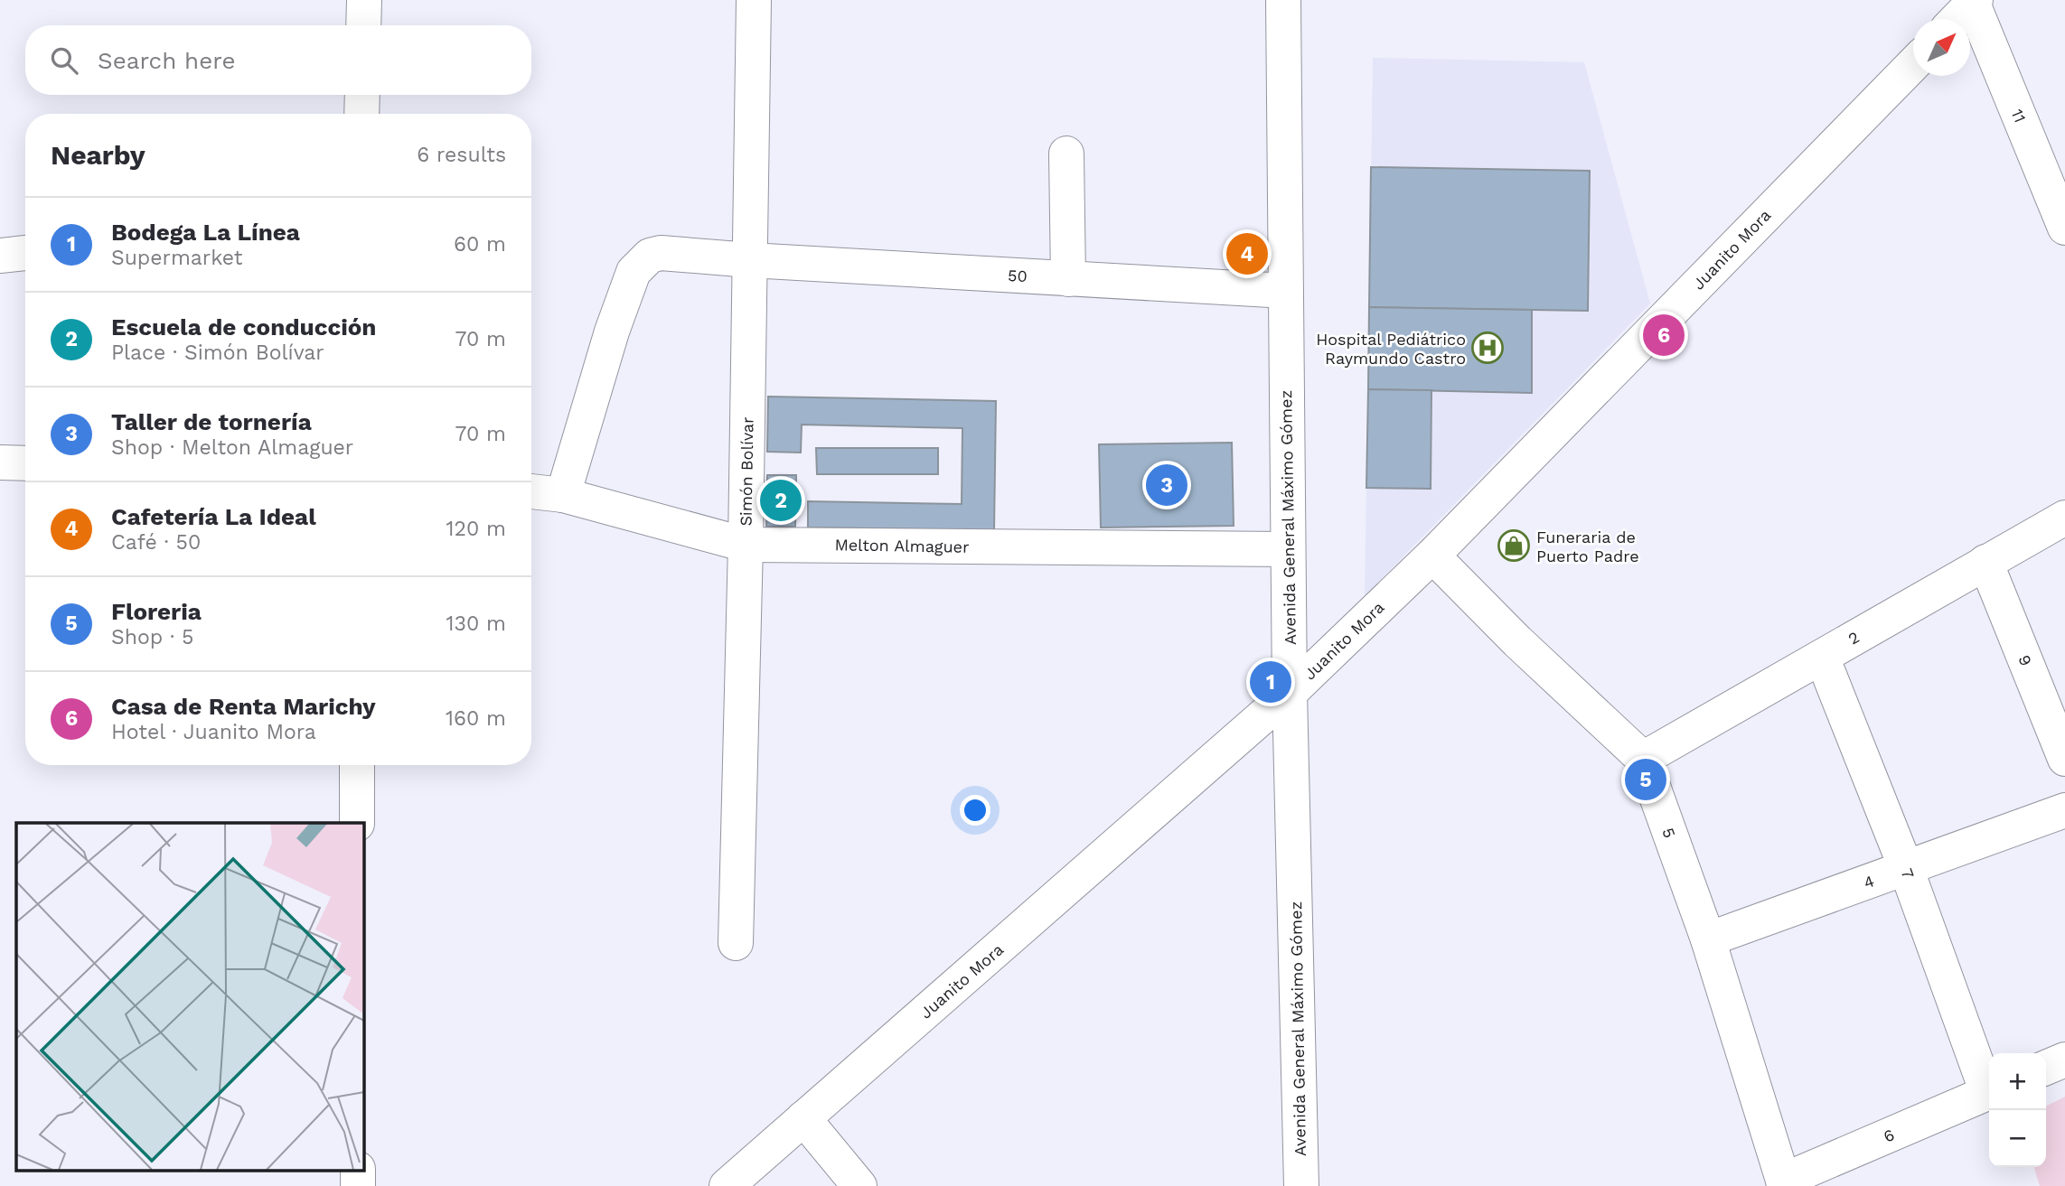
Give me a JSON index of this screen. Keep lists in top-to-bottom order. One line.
{"streets":{"street":["11","Juanito Mora","50","Simón Bolívar","Avenida General Máximo Gómez","Melton Almaguer","2","9","5","7","4","6"]},"crossings":[["Juanito Mora","Avenida General Máximo Gómez"],["Juanito Mora","5"],["50","Simón Bolívar"],["50","Avenida General Máximo Gómez"],["50","Melton Almaguer"],["Simón Bolívar","Melton Almaguer"],["Avenida General Máximo Gómez","Melton Almaguer"],["2","9"],["2","5"],["2","7"],["5","4"],["5","6"],["7","4"]],"places":{"hospital":["Hospital Pediátrico Raymundo Castro"],"shop":["Funeraria de Puerto Padre"]},"north":"top right","page":{"search":"Search here","heading":["Nearby","6 results"],"list":[{"mark":"1","name":"Bodega La Línea","note":"Supermarket","value":"60 m"},{"mark":"2","name":"Escuela de conducción","note":"Place · Simón Bolívar","value":"70 m"},{"mark":"3","name":"Taller de tornería","note":"Shop · Melton Almaguer","value":"70 m"},{"mark":"4","name":"Cafetería La Ideal","note":"Café · 50","value":"120 m"},{"mark":"5","name":"Floreria","note":"Shop · 5","value":"130 m"},{"mark":"6","name":"Casa de Renta Marichy","note":"Hotel · Juanito Mora","value":"160 m"}],"pins":["4","6","3","2","1","5"],"map_buttons":["+","−"]}}
